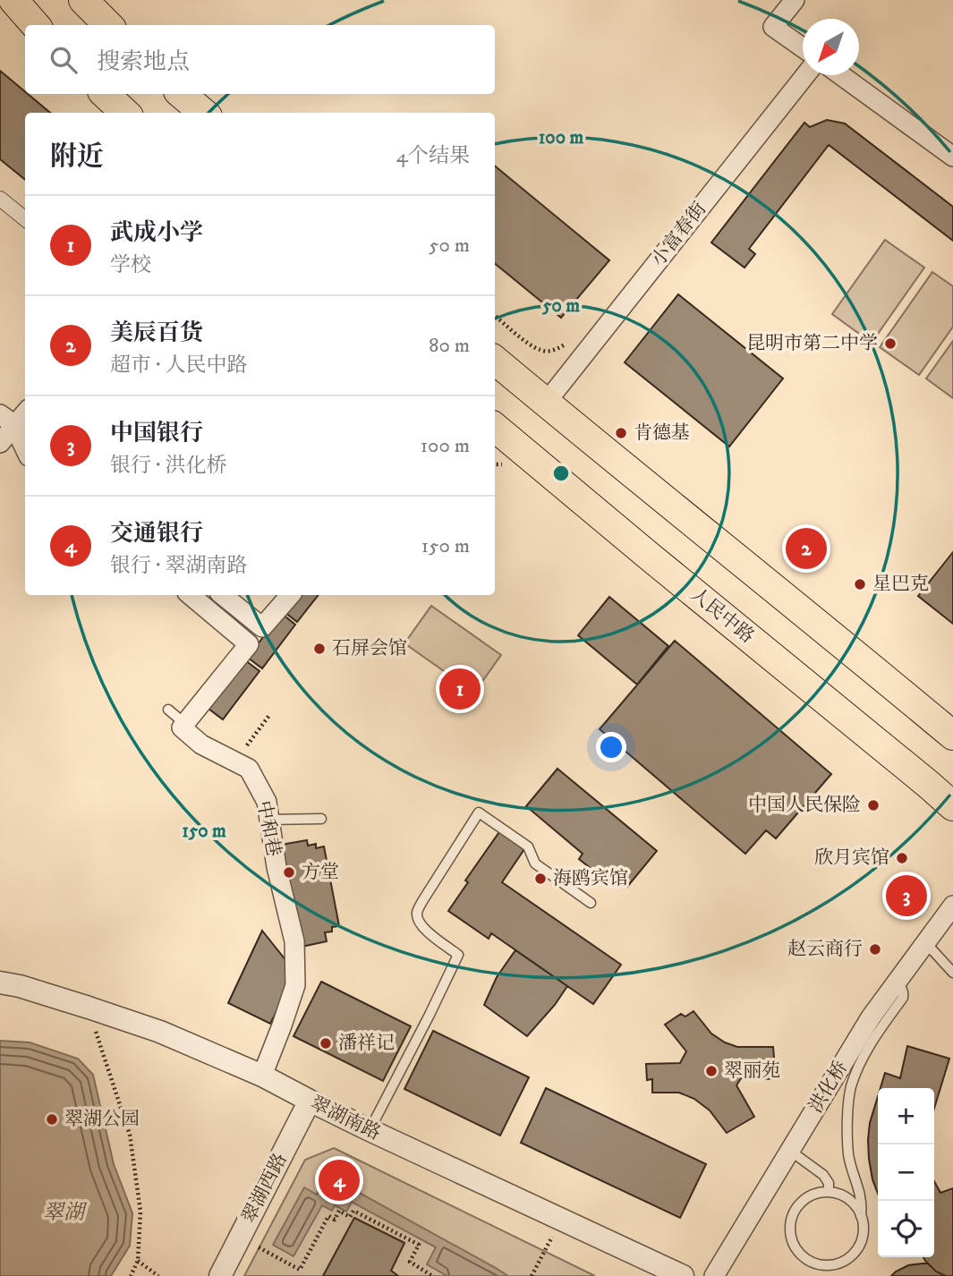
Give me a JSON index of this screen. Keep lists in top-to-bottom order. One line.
{"streets":{"main road":["人民中路"],"street":["小富春街","中和巷","洪化桥","翠湖南路","翠湖西路"]},"crossings":[["中和巷","翠湖南路"],["翠湖南路","翠湖西路"]],"water":["翠湖"],"places":["昆明市第二中学","肯德基","星巴克","石屏会馆","中国人民保险","欣月宾馆","方堂","海鸥宾馆","赵云商行","潘祥记","翠丽苑","翠湖公园"],"north":"bottom left","page":{"search":"搜索地点","heading":["附近","4个结果"],"list":[{"mark":"1","name":"武成小学","note":"学校","value":"50 m"},{"mark":"2","name":"美辰百货","note":"超市 · 人民中路","value":"80 m"},{"mark":"3","name":"中国银行","note":"银行 · 洪化桥","value":"100 m"},{"mark":"4","name":"交通银行","note":"银行 · 翠湖南路","value":"150 m"}],"pins":["2","1","3","4"],"map_buttons":["+","−"]},"rings":["100 m","50 m","150 m"]}
